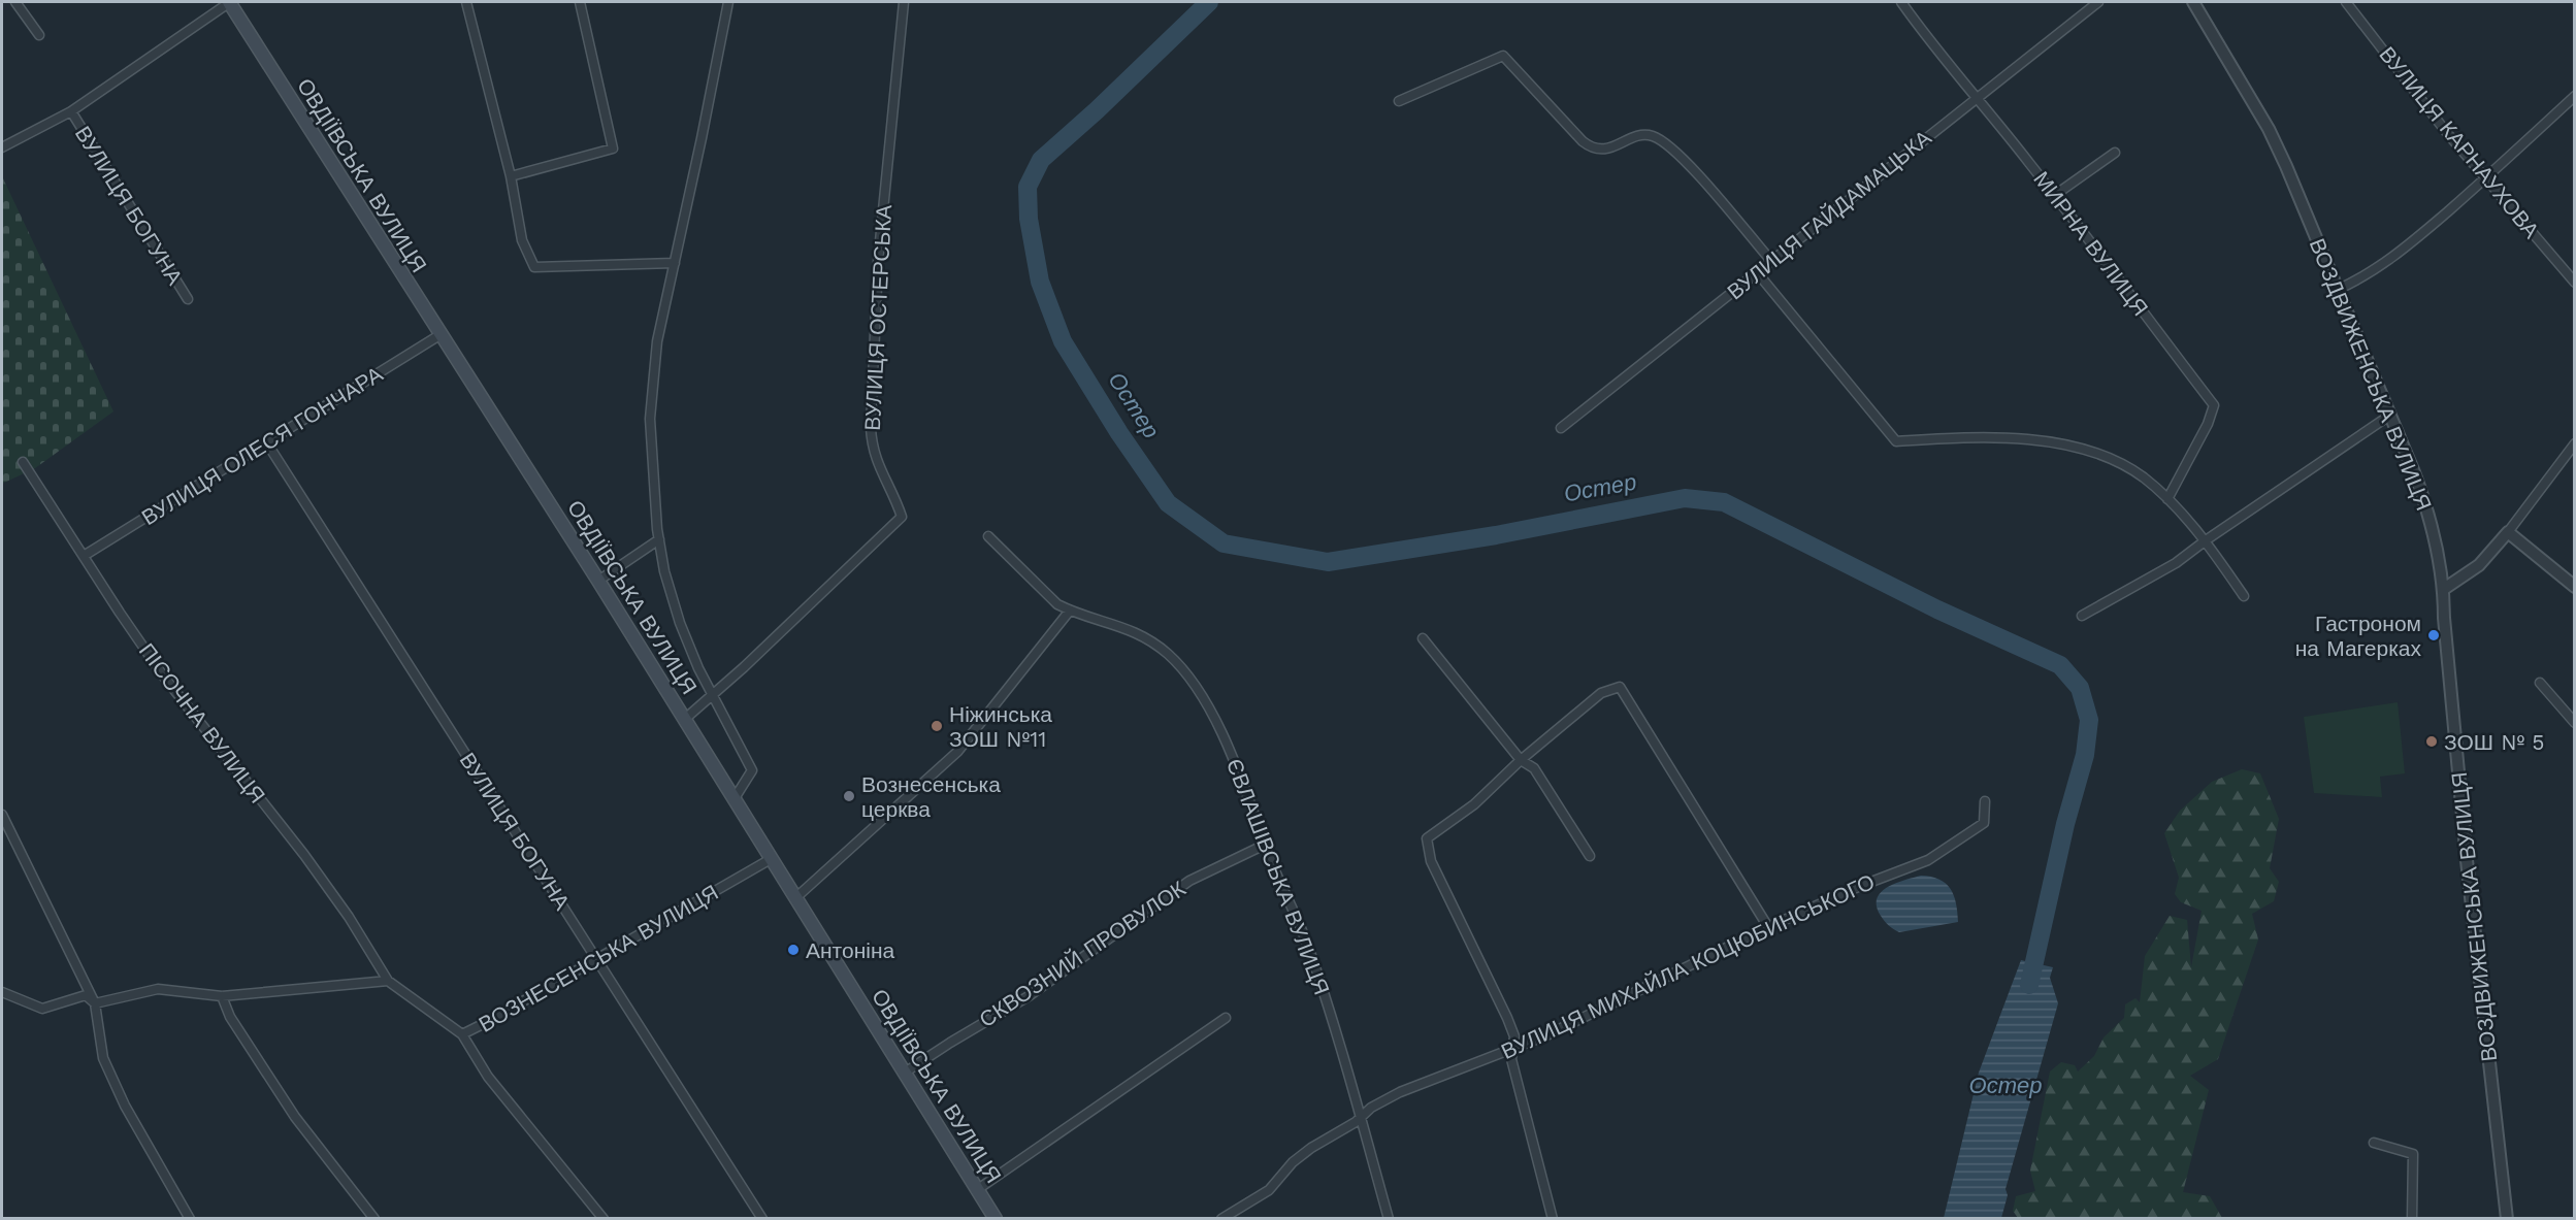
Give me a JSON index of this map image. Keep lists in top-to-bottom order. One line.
{"streets":{"main road":["ОВДІЇВСЬКА ВУЛИЦЯ"],"street":["ВУЛИЦЯ КАРНАУХОВА","ВУЛИЦЯ БОГУНА","ВУЛИЦЯ ГАЙДАМАЦЬКА","МИРНА ВУЛИЦЯ","ВУЛИЦЯ ОСТЕРСЬКА","ВОЗДВИЖЕНСЬКА ВУЛИЦЯ","ВУЛИЦЯ ОЛЕСЯ ГОНЧАРА","ПІСОЧНА ВУЛИЦЯ","ЄВЛАШІВСЬКА ВУЛИЦЯ","СКВОЗНИЙ ПРОВУЛОК","ВОЗНЕСЕНСЬКА ВУЛИЦЯ","ВУЛИЦЯ МИХАЙЛА КОЦЮБИНСЬКОГО"]},"crossings":[["ОВДІЇВСЬКА ВУЛИЦЯ","ВУЛИЦЯ ОСТЕРСЬКА"],["ОВДІЇВСЬКА ВУЛИЦЯ","ВУЛИЦЯ ОЛЕСЯ ГОНЧАРА"],["ОВДІЇВСЬКА ВУЛИЦЯ","СКВОЗНИЙ ПРОВУЛОК"],["ОВДІЇВСЬКА ВУЛИЦЯ","ВОЗНЕСЕНСЬКА ВУЛИЦЯ"],["ВУЛИЦЯ БОГУНА","ВУЛИЦЯ ОЛЕСЯ ГОНЧАРА"],["ВУЛИЦЯ БОГУНА","ВОЗНЕСЕНСЬКА ВУЛИЦЯ"],["ВУЛИЦЯ ГАЙДАМАЦЬКА","МИРНА ВУЛИЦЯ"],["ВУЛИЦЯ ОЛЕСЯ ГОНЧАРА","ПІСОЧНА ВУЛИЦЯ"],["ПІСОЧНА ВУЛИЦЯ","ВОЗНЕСЕНСЬКА ВУЛИЦЯ"],["ЄВЛАШІВСЬКА ВУЛИЦЯ","СКВОЗНИЙ ПРОВУЛОК"],["ЄВЛАШІВСЬКА ВУЛИЦЯ","ВУЛИЦЯ МИХАЙЛА КОЦЮБИНСЬКОГО"]],"water":["Остер"],"places":["Гастроном на Магерках","Ніжинська ЗОШ №11","ЗОШ № 5","Вознесенська церква","Антоніна"]}
